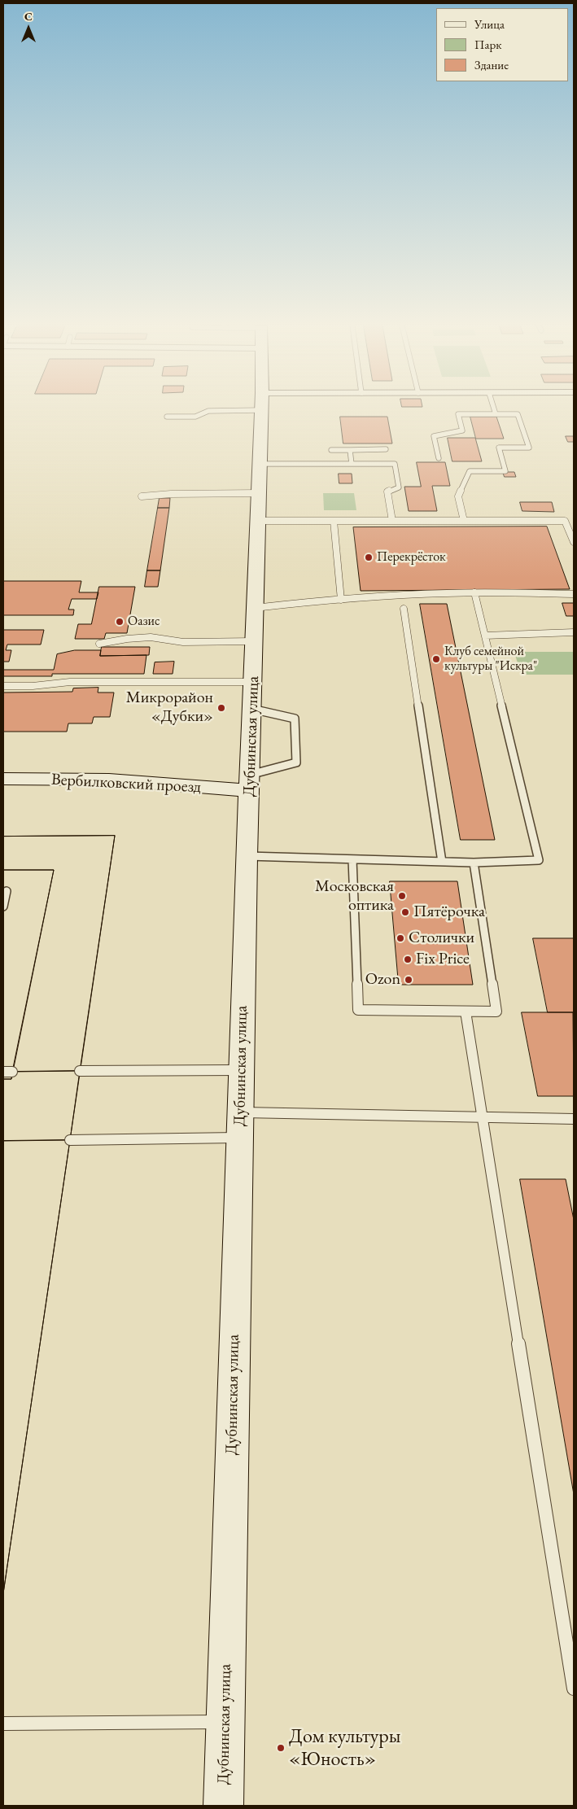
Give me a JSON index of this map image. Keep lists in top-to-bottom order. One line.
{"streets":{"street":["Дубнинская улица","Вербилковский проезд"]},"crossings":[["Дубнинская улица","Вербилковский проезд"]],"places":["Перекрёсток","Оазис","Клуб семейной культуры \"Искра\"","Микрорайон «Дубки»","Московская оптика","Пятёрочка","Столички","Fix Price","Ozon","Дом культуры «Юность»"],"legend":["Улица","Парк","Здание"],"north":"top"}
